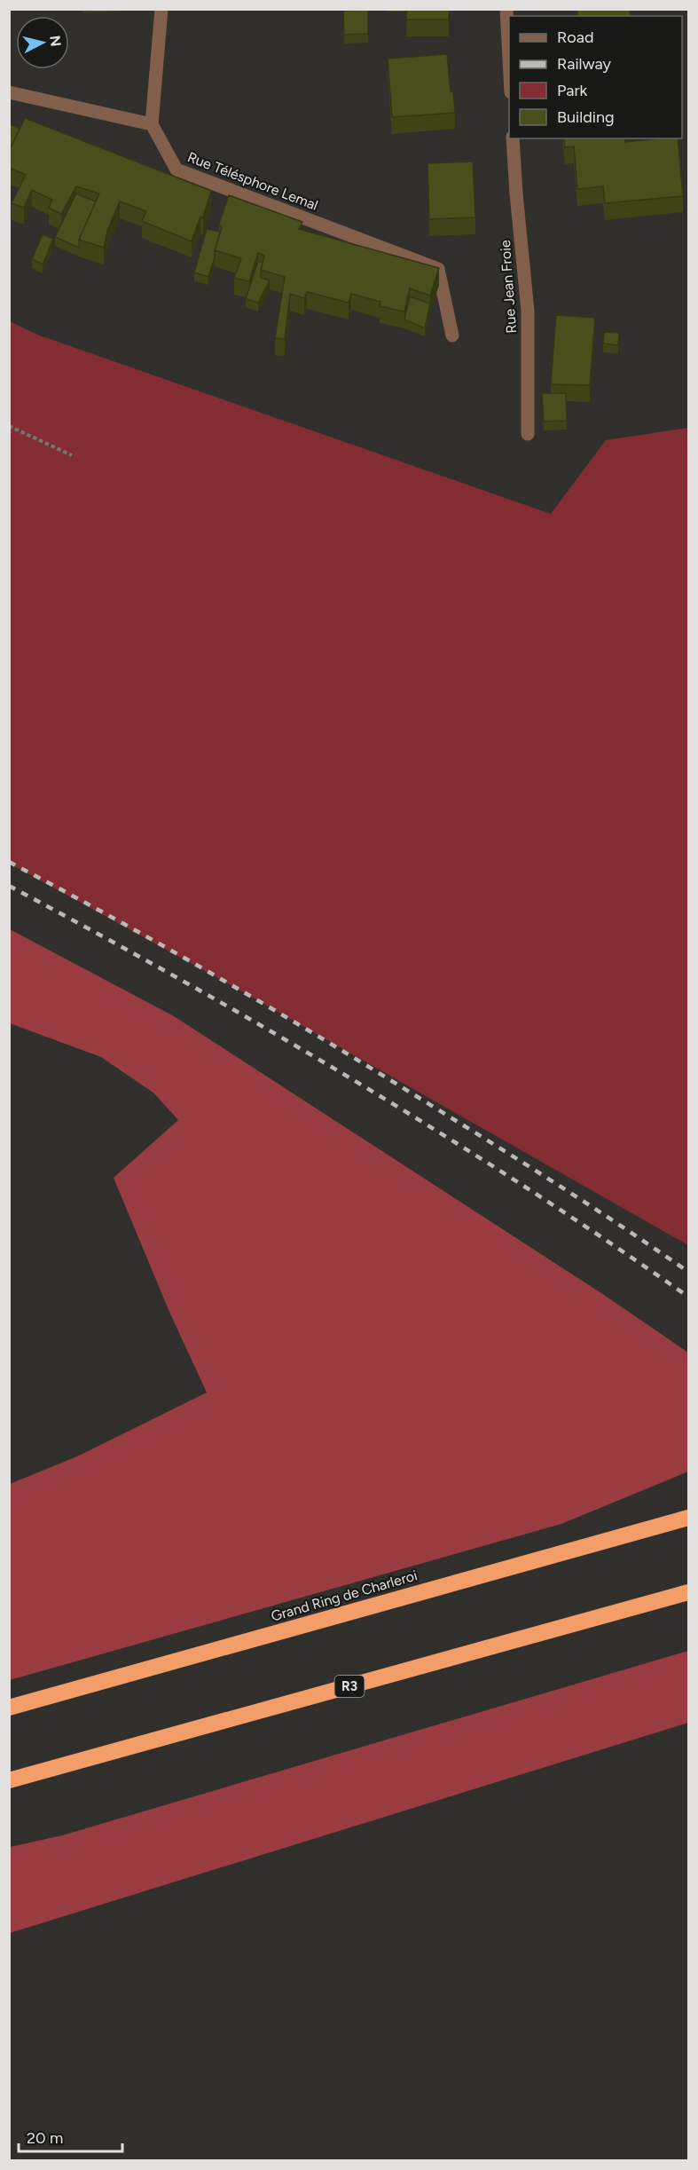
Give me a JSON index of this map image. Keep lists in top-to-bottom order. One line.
{"streets":{"highway":["Grand Ring de Charleroi","R3"],"street":["Rue Télésphore Lemal","Rue Jean Froie"]},"legend":["Road","Railway","Park","Building"],"scale_bar":"20 m","north":"right"}
